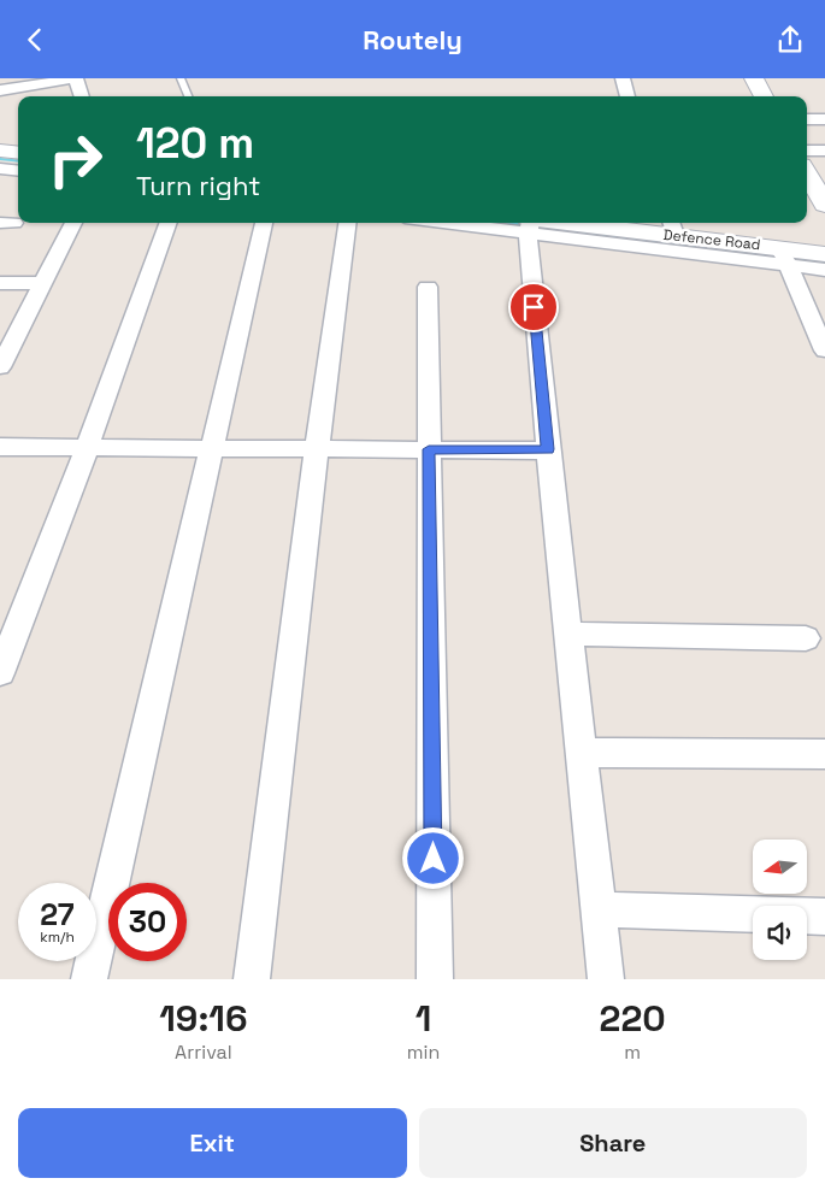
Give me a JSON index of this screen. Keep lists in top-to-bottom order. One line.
{"streets":{"street":["Defence Road"]},"north":"left","page":{"header":"Routely","turn":["120 m","Turn right"],"speed":"27 km/h","limit":"30","eta":["19:16","Arrival","1","min","220","m"],"buttons":["Exit","Share"]}}
